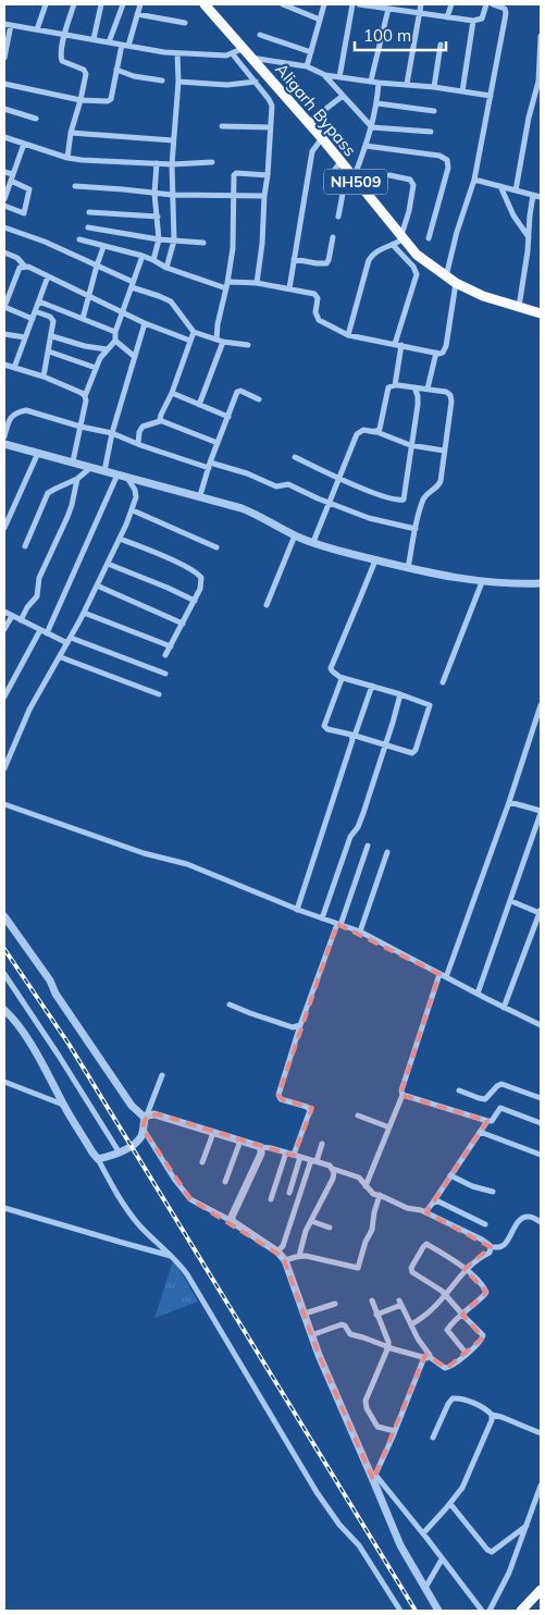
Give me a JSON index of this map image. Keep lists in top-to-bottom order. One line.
{"streets":{"highway":["Aligarh Bypass","NH509"]},"scale_bar":"100 m"}
